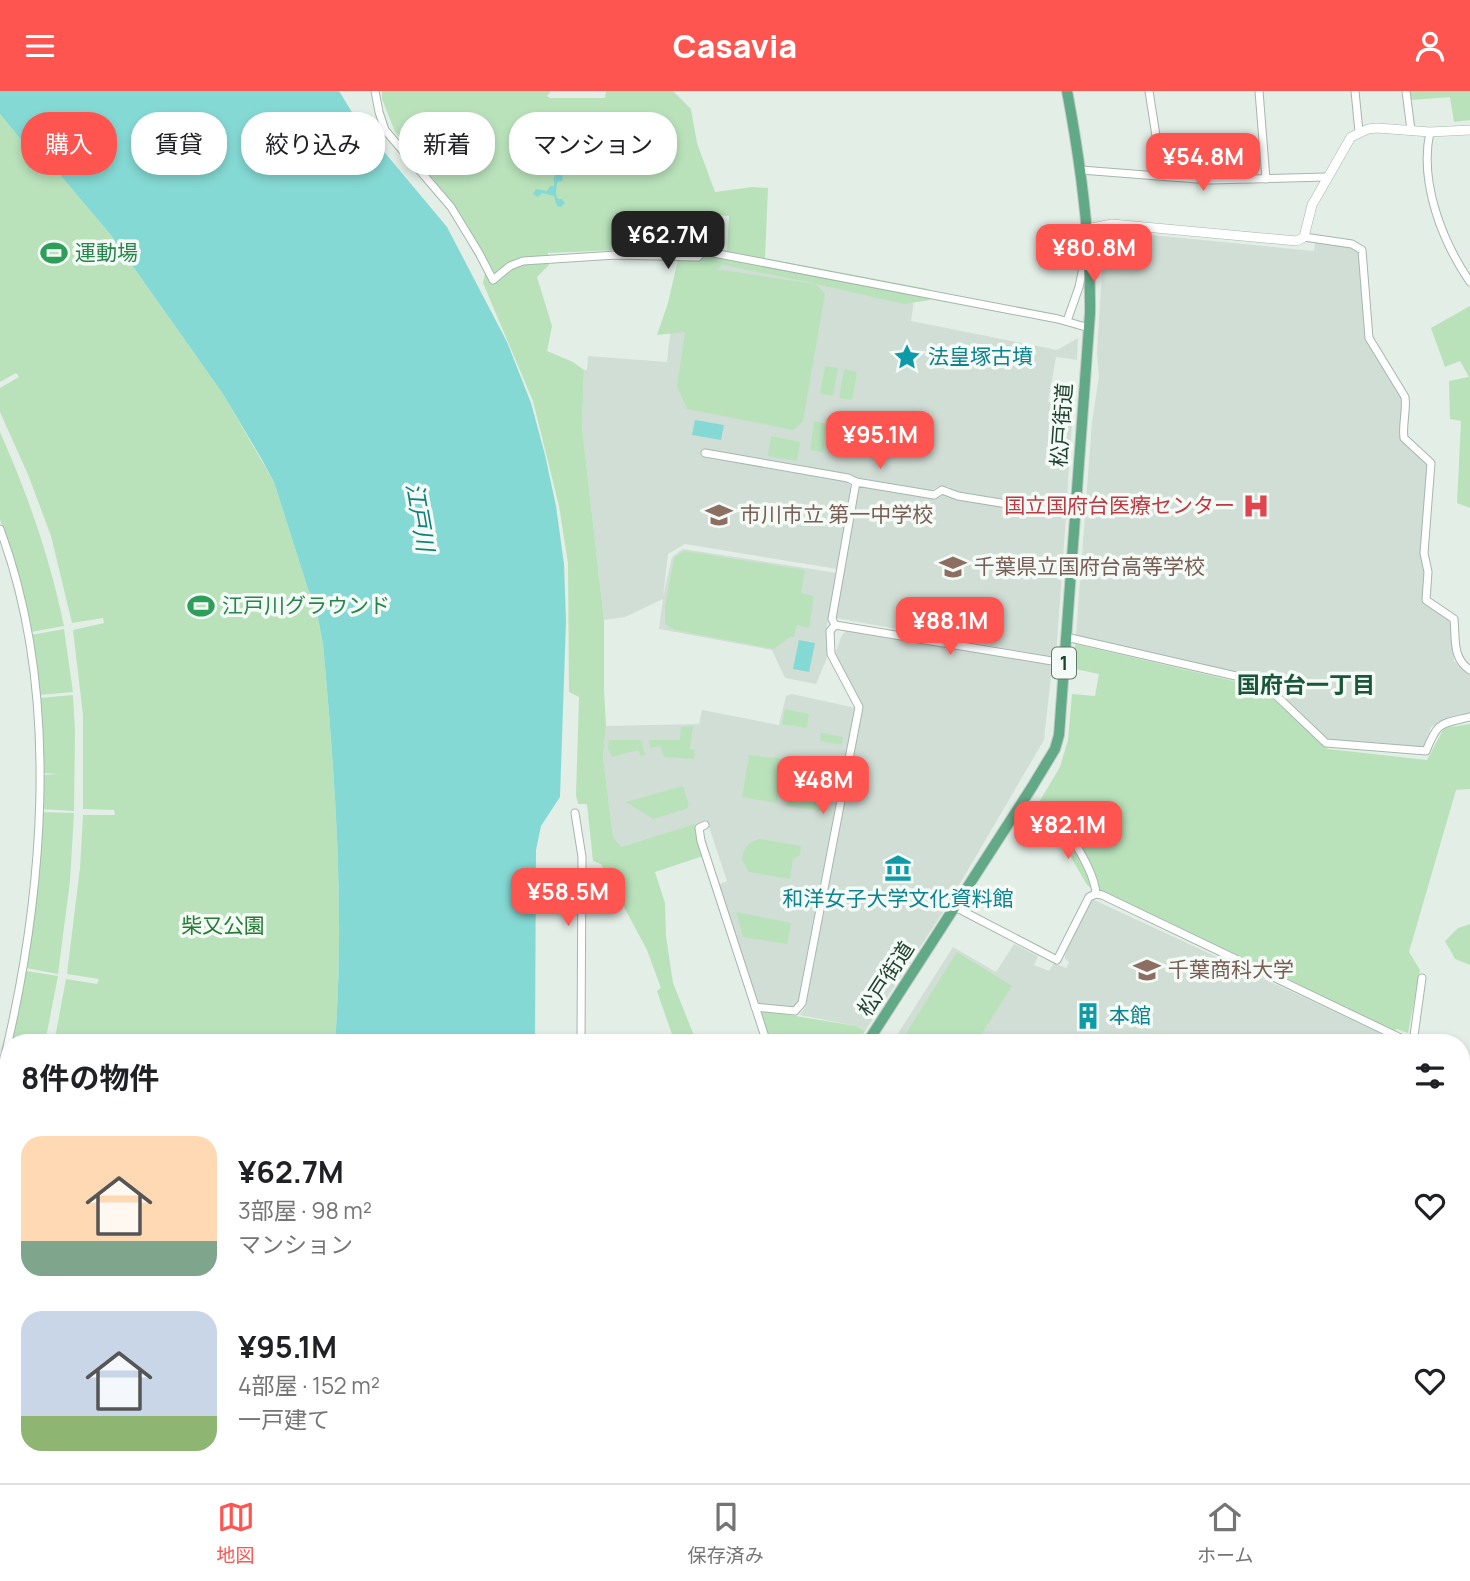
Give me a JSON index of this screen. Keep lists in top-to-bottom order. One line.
{"streets":{"main road":["松戸街道","1"]},"districts":["国府台一丁目"],"water":["江戸川"],"parks":["柴又公園"],"places":{"sports":["運動場","江戸川グラウンド"],"place":["法皇塚古墳"],"hospital":["国立国府台医療センター"],"school or university":["市川市立 第一中学校","千葉県立国府台高等学校","千葉商科大学"],"museum":["和洋女子大学文化資料館"],"building":["本館"]},"page":{"header":"Casavia","chip":["購入","賃貸","絞り込み","新着","マンション"],"price":["¥54.8M","¥62.7M","¥80.8M","¥95.1M","¥88.1M","¥48M","¥82.1M","¥58.5M"],"heading":"8件の物件","list":[{"name":"¥62.7M","note":"3部屋 · 98 m² · マンション"},{"name":"¥95.1M","note":"4部屋 · 152 m² · 一戸建て"}],"tabs":["地図","保存済み","ホーム"]}}
